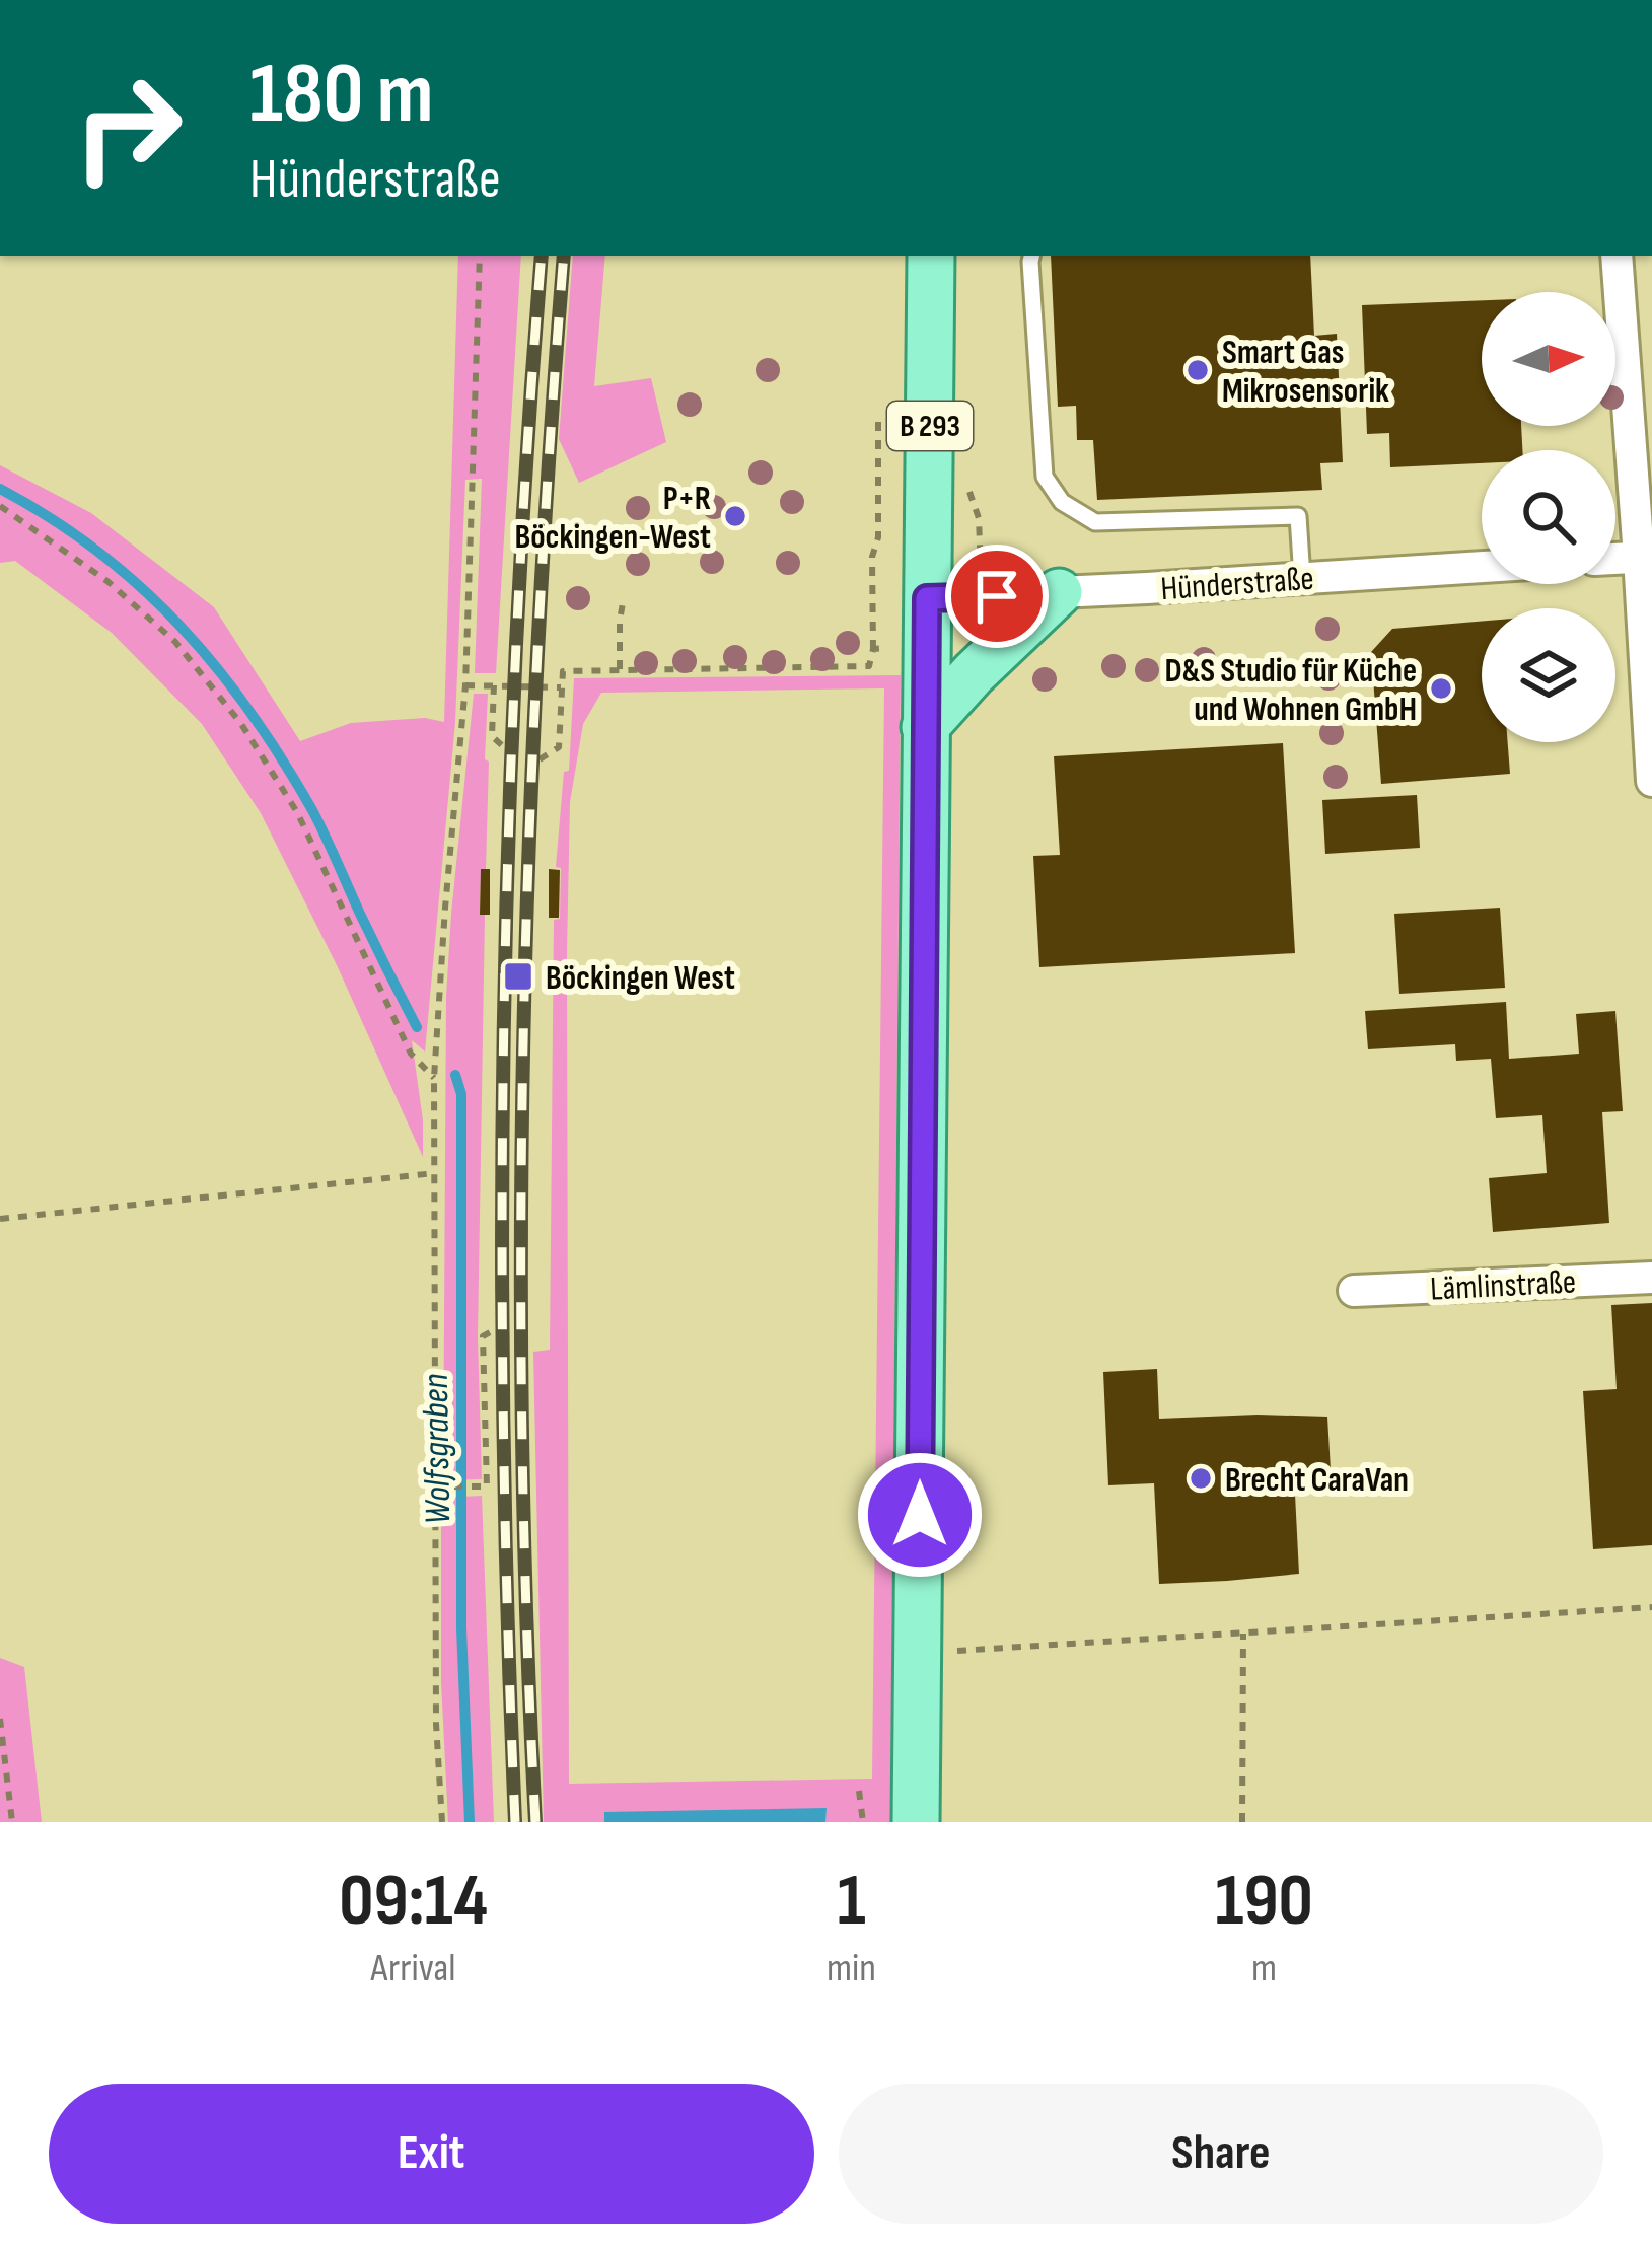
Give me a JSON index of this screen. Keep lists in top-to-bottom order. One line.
{"streets":{"main road":["B 293"],"street":["Hünderstraße","Lämlinstraße"]},"crossings":[["B 293","Hünderstraße"]],"water":["Wolfsgraben"],"places":{"other":["Smart Gas Mikrosensorik","P+R Böckingen-West","D&S Studio für Küche und Wohnen GmbH","Brecht CaraVan"],"transit":["Böckingen West"]},"north":"right","page":{"turn":["180 m","Hünderstraße"],"eta":["09:14","Arrival","1","min","190","m"],"buttons":["Exit","Share"]}}
